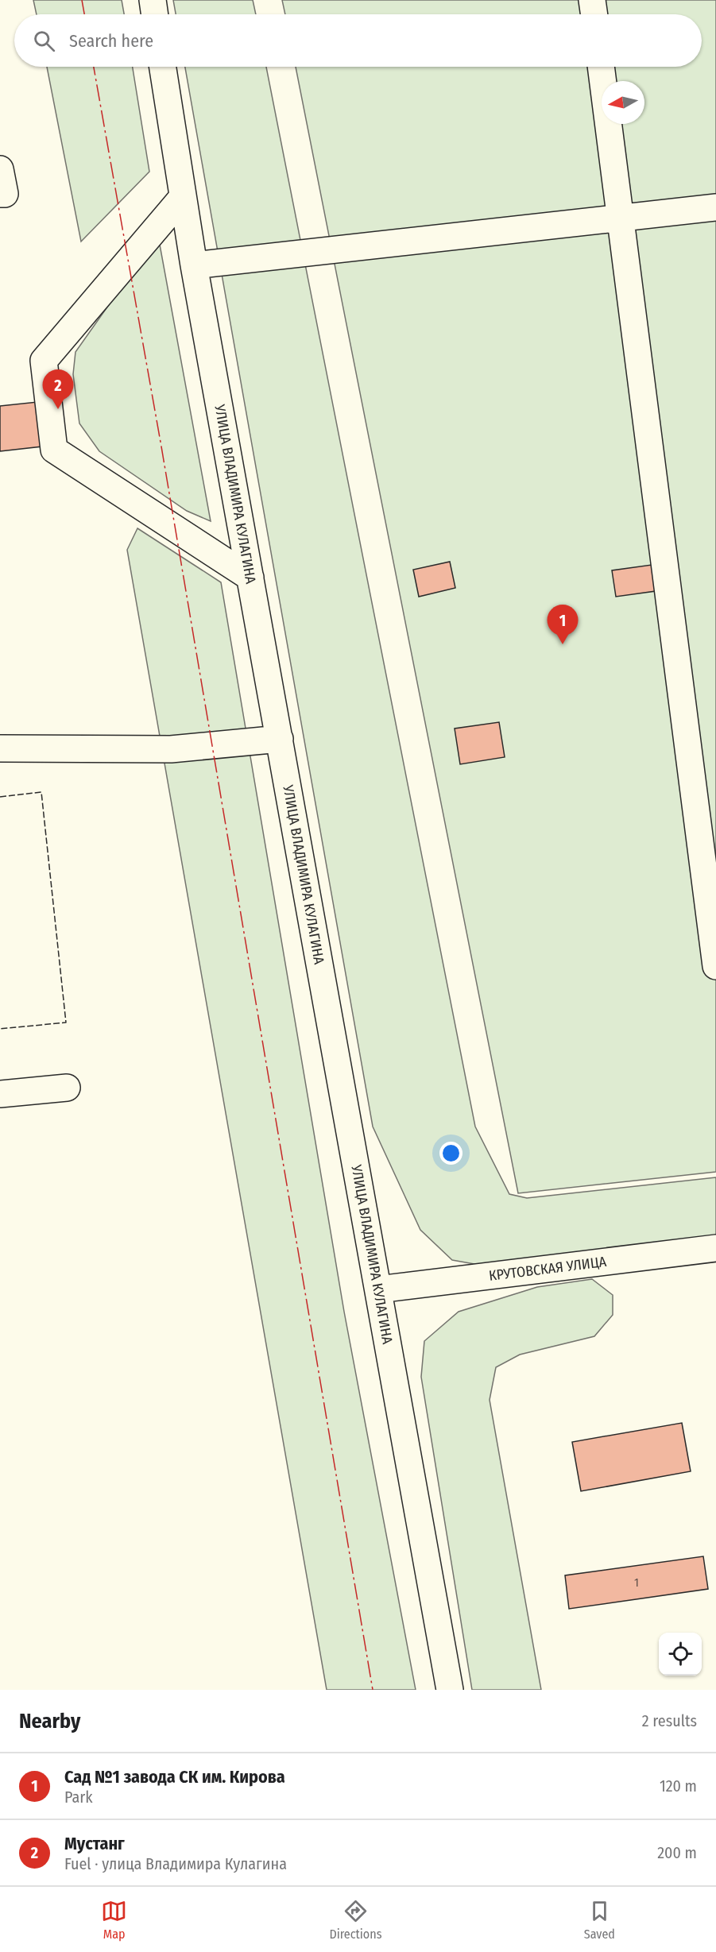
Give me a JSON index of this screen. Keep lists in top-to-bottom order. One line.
{"streets":{"street":["УЛИЦА ВЛАДИМИРА КУЛАГИНА","КРУТОВСКАЯ УЛИЦА"]},"crossings":[["УЛИЦА ВЛАДИМИРА КУЛАГИНА","КРУТОВСКАЯ УЛИЦА"]],"house_numbers":["1"],"north":"left","page":{"search":"Search here","pins":["2","1"],"heading":["Nearby","2 results"],"list":[{"mark":"1","name":"Сад №1 завода СК им. Кирова","note":"Park","value":"120 m"},{"mark":"2","name":"Мустанг","note":"Fuel · улица Владимира Кулагина","value":"200 m"}],"nav":["Map","Directions","Saved"]}}
